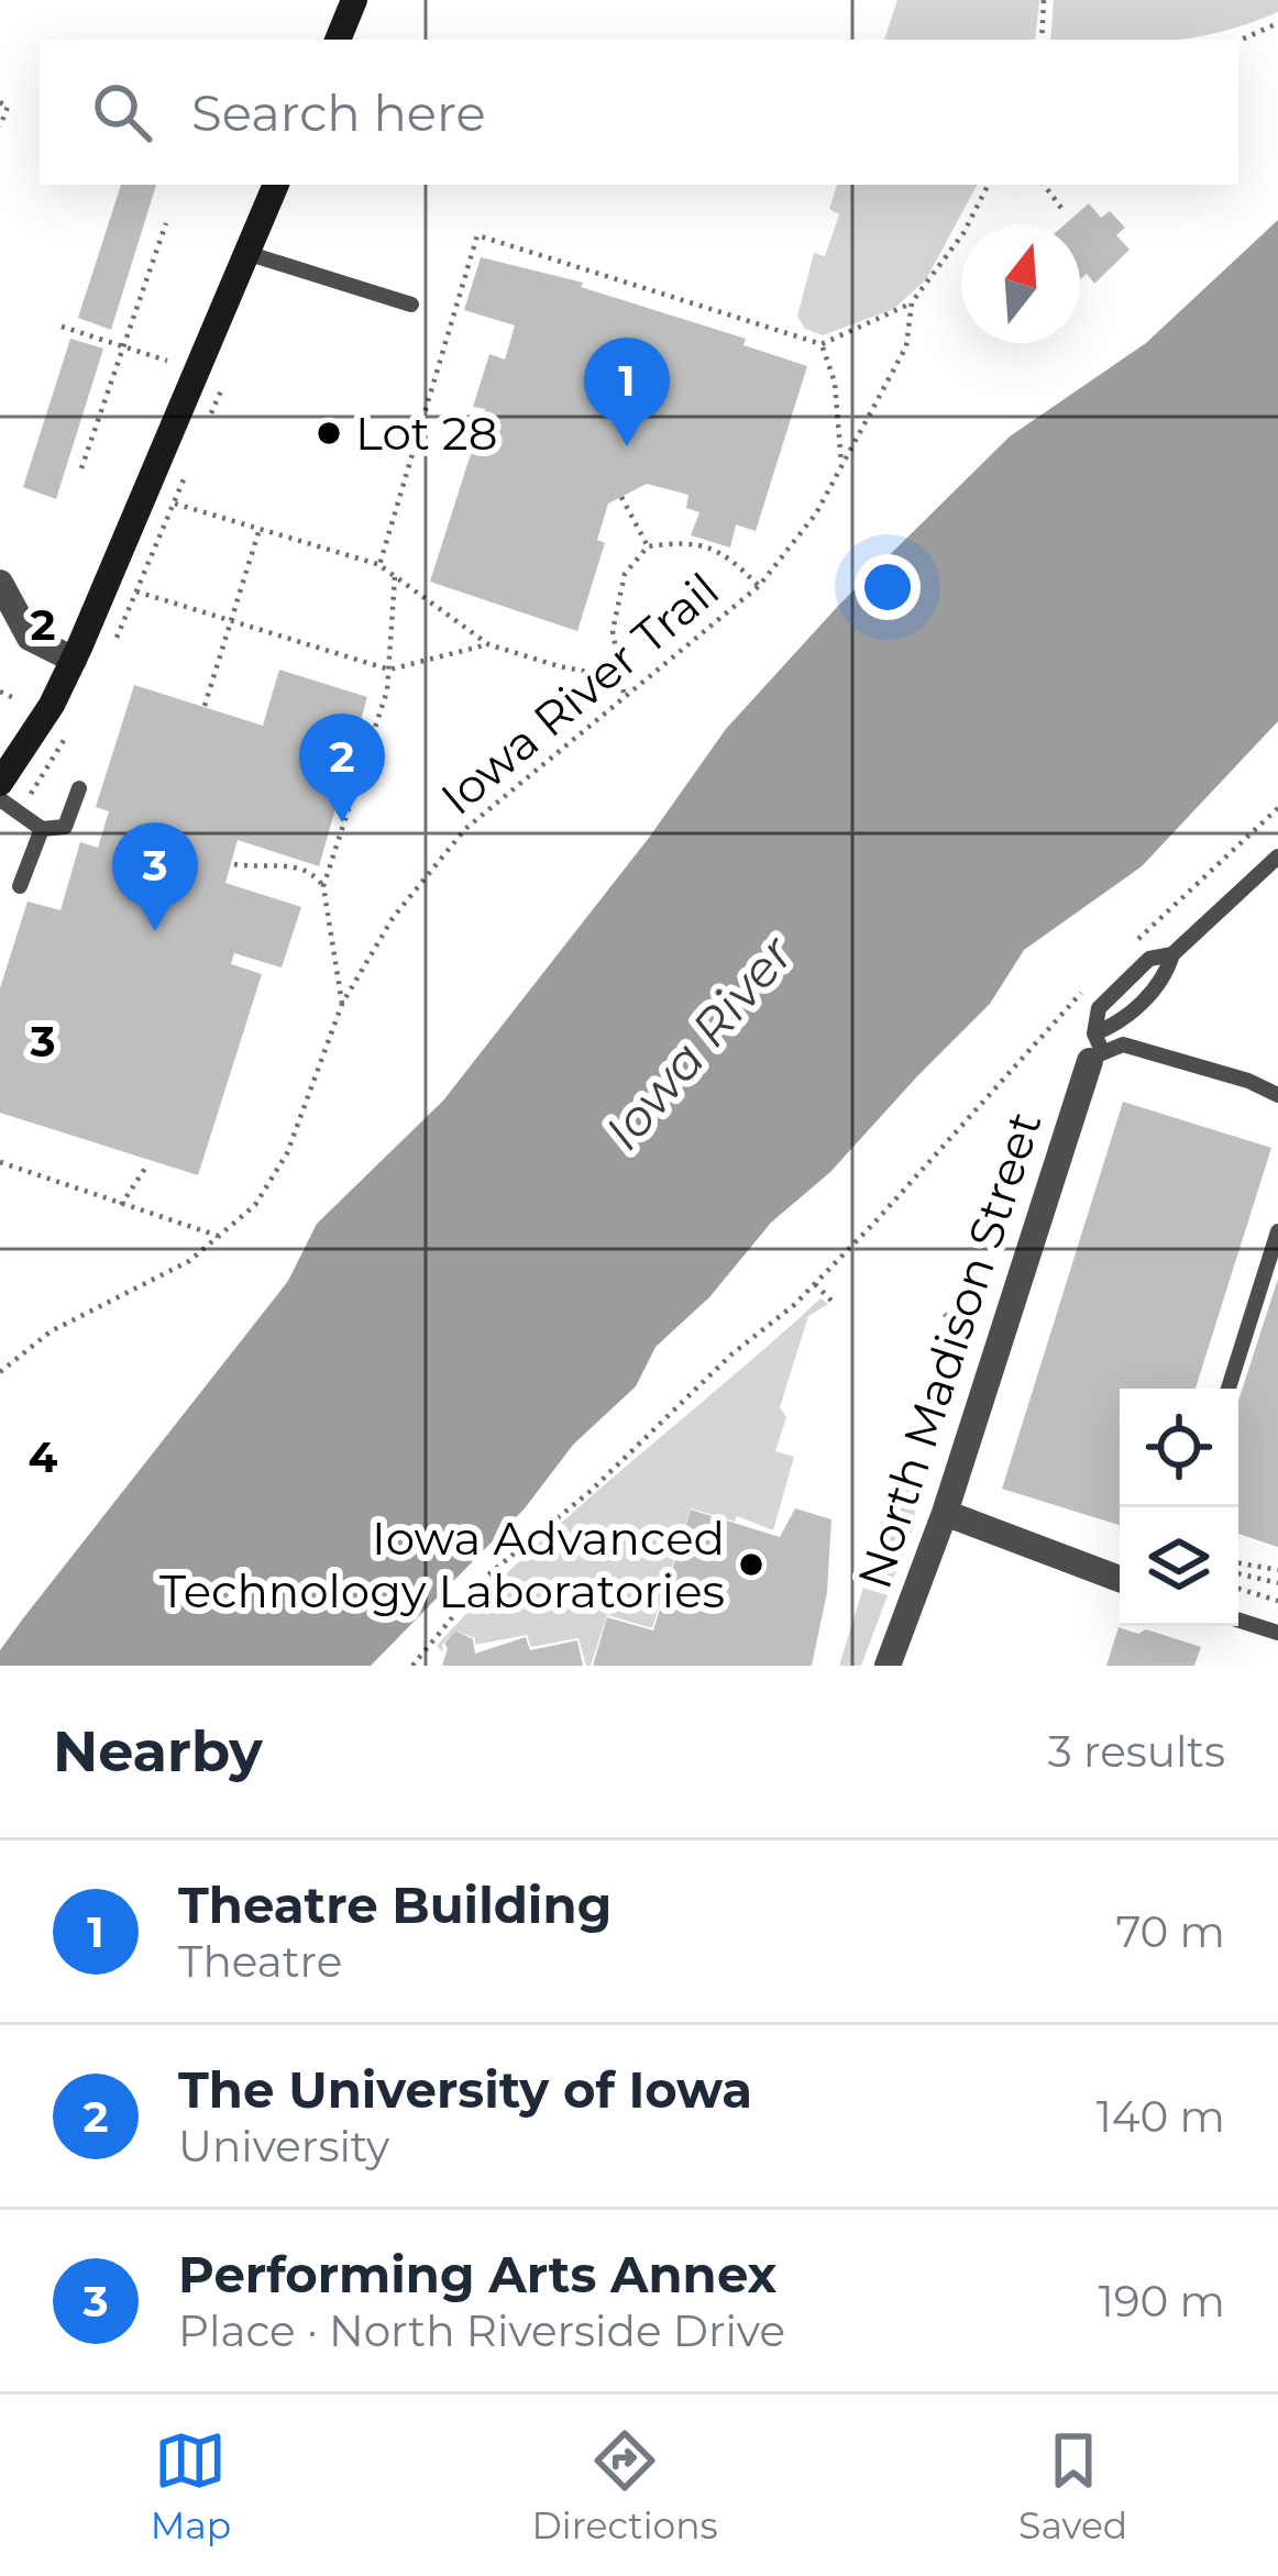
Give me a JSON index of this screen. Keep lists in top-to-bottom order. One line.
{"streets":{"street":["North Madison Street"],"path":["Iowa River Trail"]},"water":["Iowa River"],"places":["Lot 28","Iowa Advanced Technology Laboratories"],"north":"top","page":{"search":"Search here","pins":["1","2","3"],"heading":["Nearby","3 results"],"list":[{"mark":"1","name":"Theatre Building","note":"Theatre","value":"70 m"},{"mark":"2","name":"The University of Iowa","note":"University","value":"140 m"},{"mark":"3","name":"Performing Arts Annex","note":"Place · North Riverside Drive","value":"190 m"}],"nav":["Map","Directions","Saved"]},"grid":{"rows":["2","3","4"]}}
